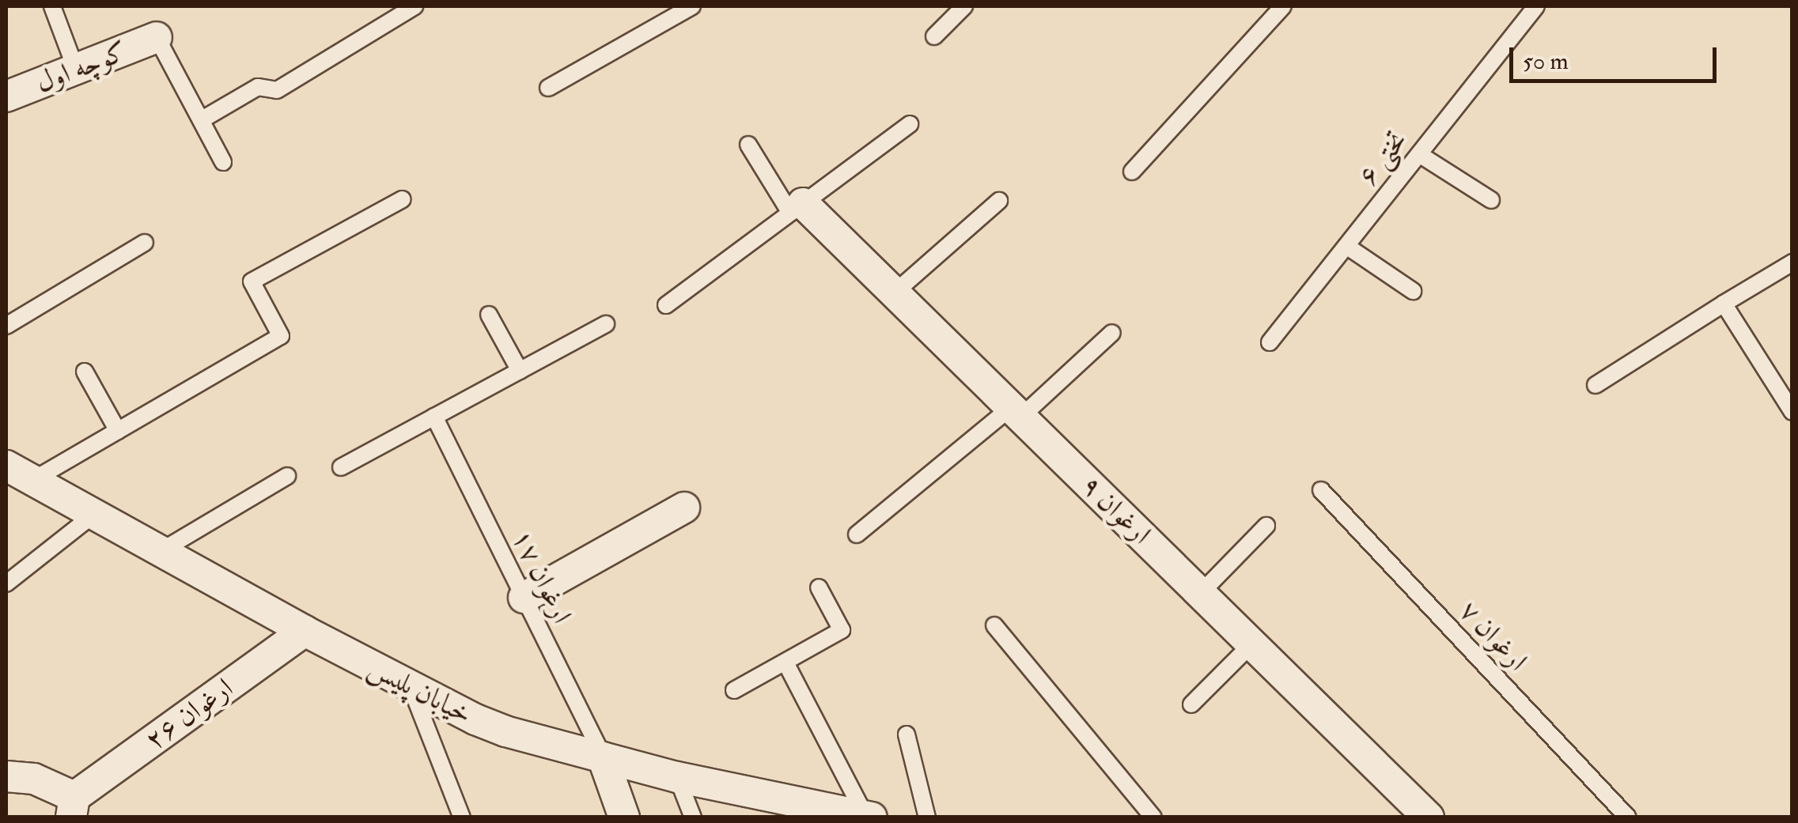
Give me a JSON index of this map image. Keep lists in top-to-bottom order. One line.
{"streets":{"street":["کوچه اول","ارغوان ۹","خیابان پلیس","ارغوان ۲۶"],"lane":["تختی ۶","ارغوان ۱۷","ارغوان ۷"]},"crossings":[["ارغوان ۱۷","خیابان پلیس"],["خیابان پلیس","ارغوان ۲۶"]],"scale_bar":"50 m"}
